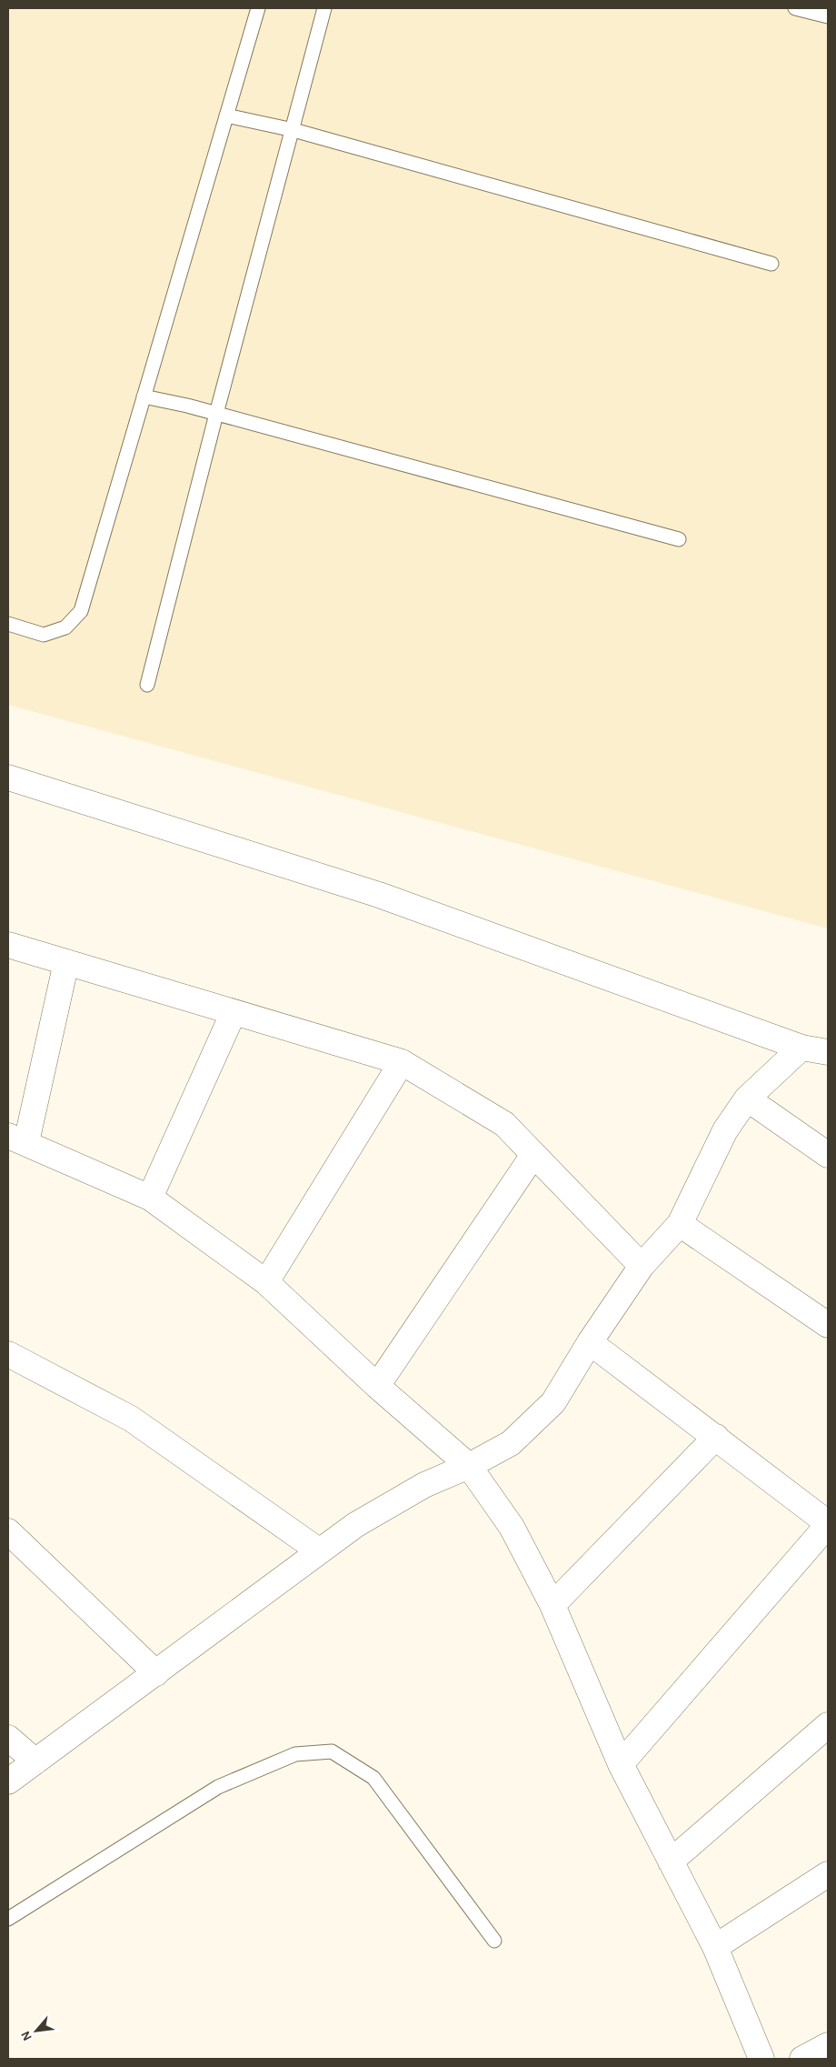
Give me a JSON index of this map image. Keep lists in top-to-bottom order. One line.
{"north":"bottom left"}
